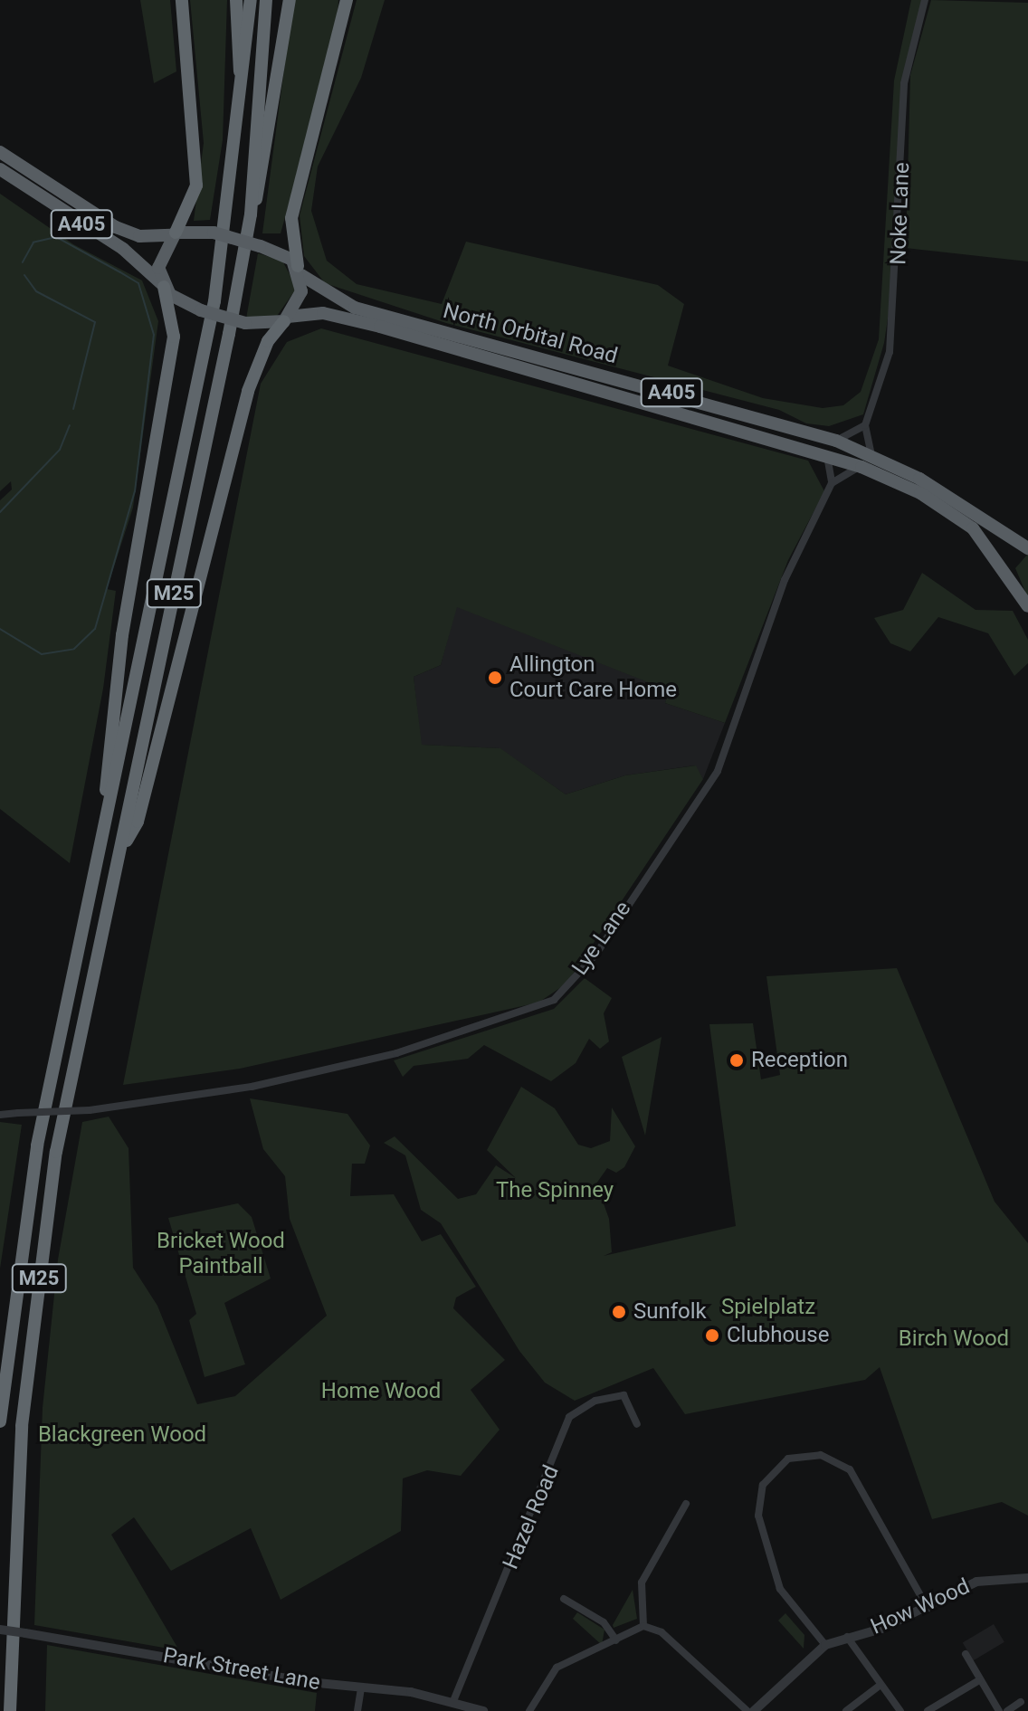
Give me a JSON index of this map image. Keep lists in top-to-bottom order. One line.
{"streets":{"highway":["A405","North Orbital Road","M25"],"street":["Noke Lane","Lye Lane","Hazel Road","How Wood","Park Street Lane"]},"crossings":[["A405","North Orbital Road"],["A405","M25"],["North Orbital Road","M25"],["Hazel Road","Park Street Lane"]],"parks":["The Spinney","Bricket Wood Paintball","Spielplatz","Birch Wood","Home Wood","Blackgreen Wood"],"places":["Allington Court Care Home","Reception","Sunfolk","Clubhouse"]}
